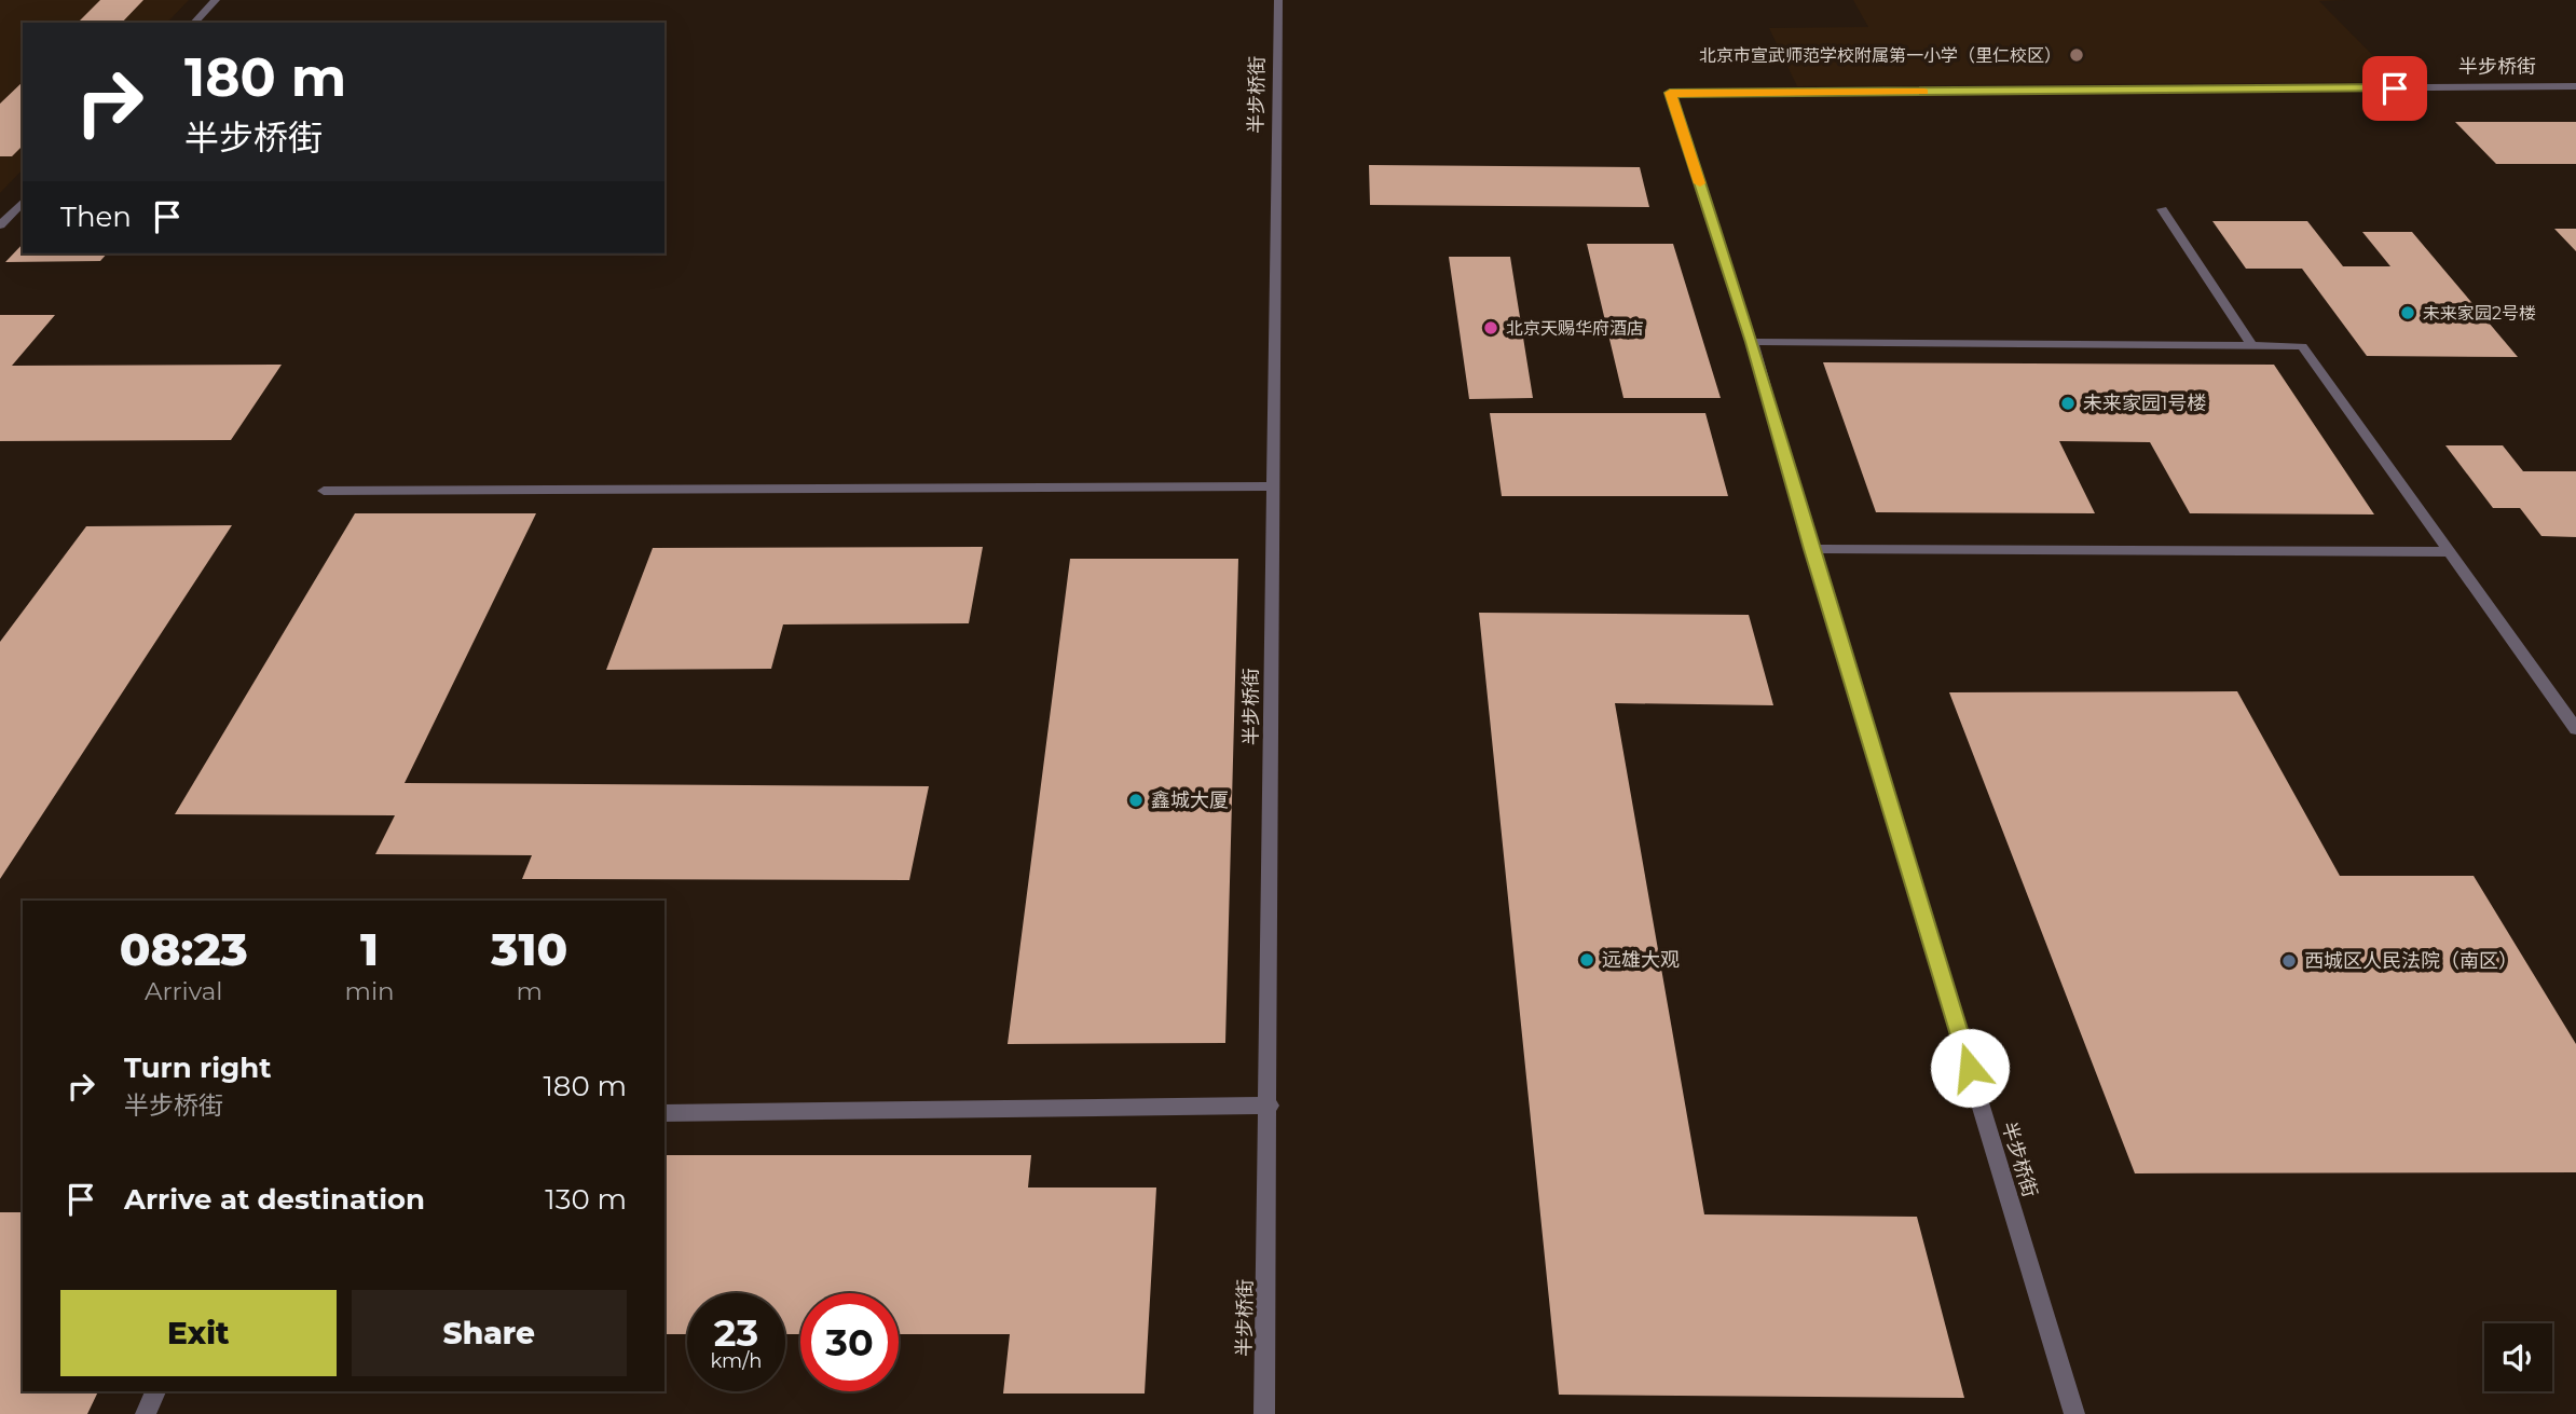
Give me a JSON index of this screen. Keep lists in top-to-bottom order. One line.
{"streets":{"street":["半步桥街"]},"places":["北京市宣武师范学校附属第一小学（里仁校区）","未来家园2号楼","北京天赐华府酒店","未来家园1号楼","鑫城大厦","远雄大观","西城区人民法院（南区）"],"page":{"turn":["180 m","半步桥街"],"then":"Then","eta":["08:23","Arrival","1","min","310","m"],"list":[{"name":"Turn right","note":"半步桥街","value":"180 m"},{"name":"Arrive at destination","value":"130 m"}],"buttons":["Exit","Share"],"speed":"23 km/h","limit":"30"}}
